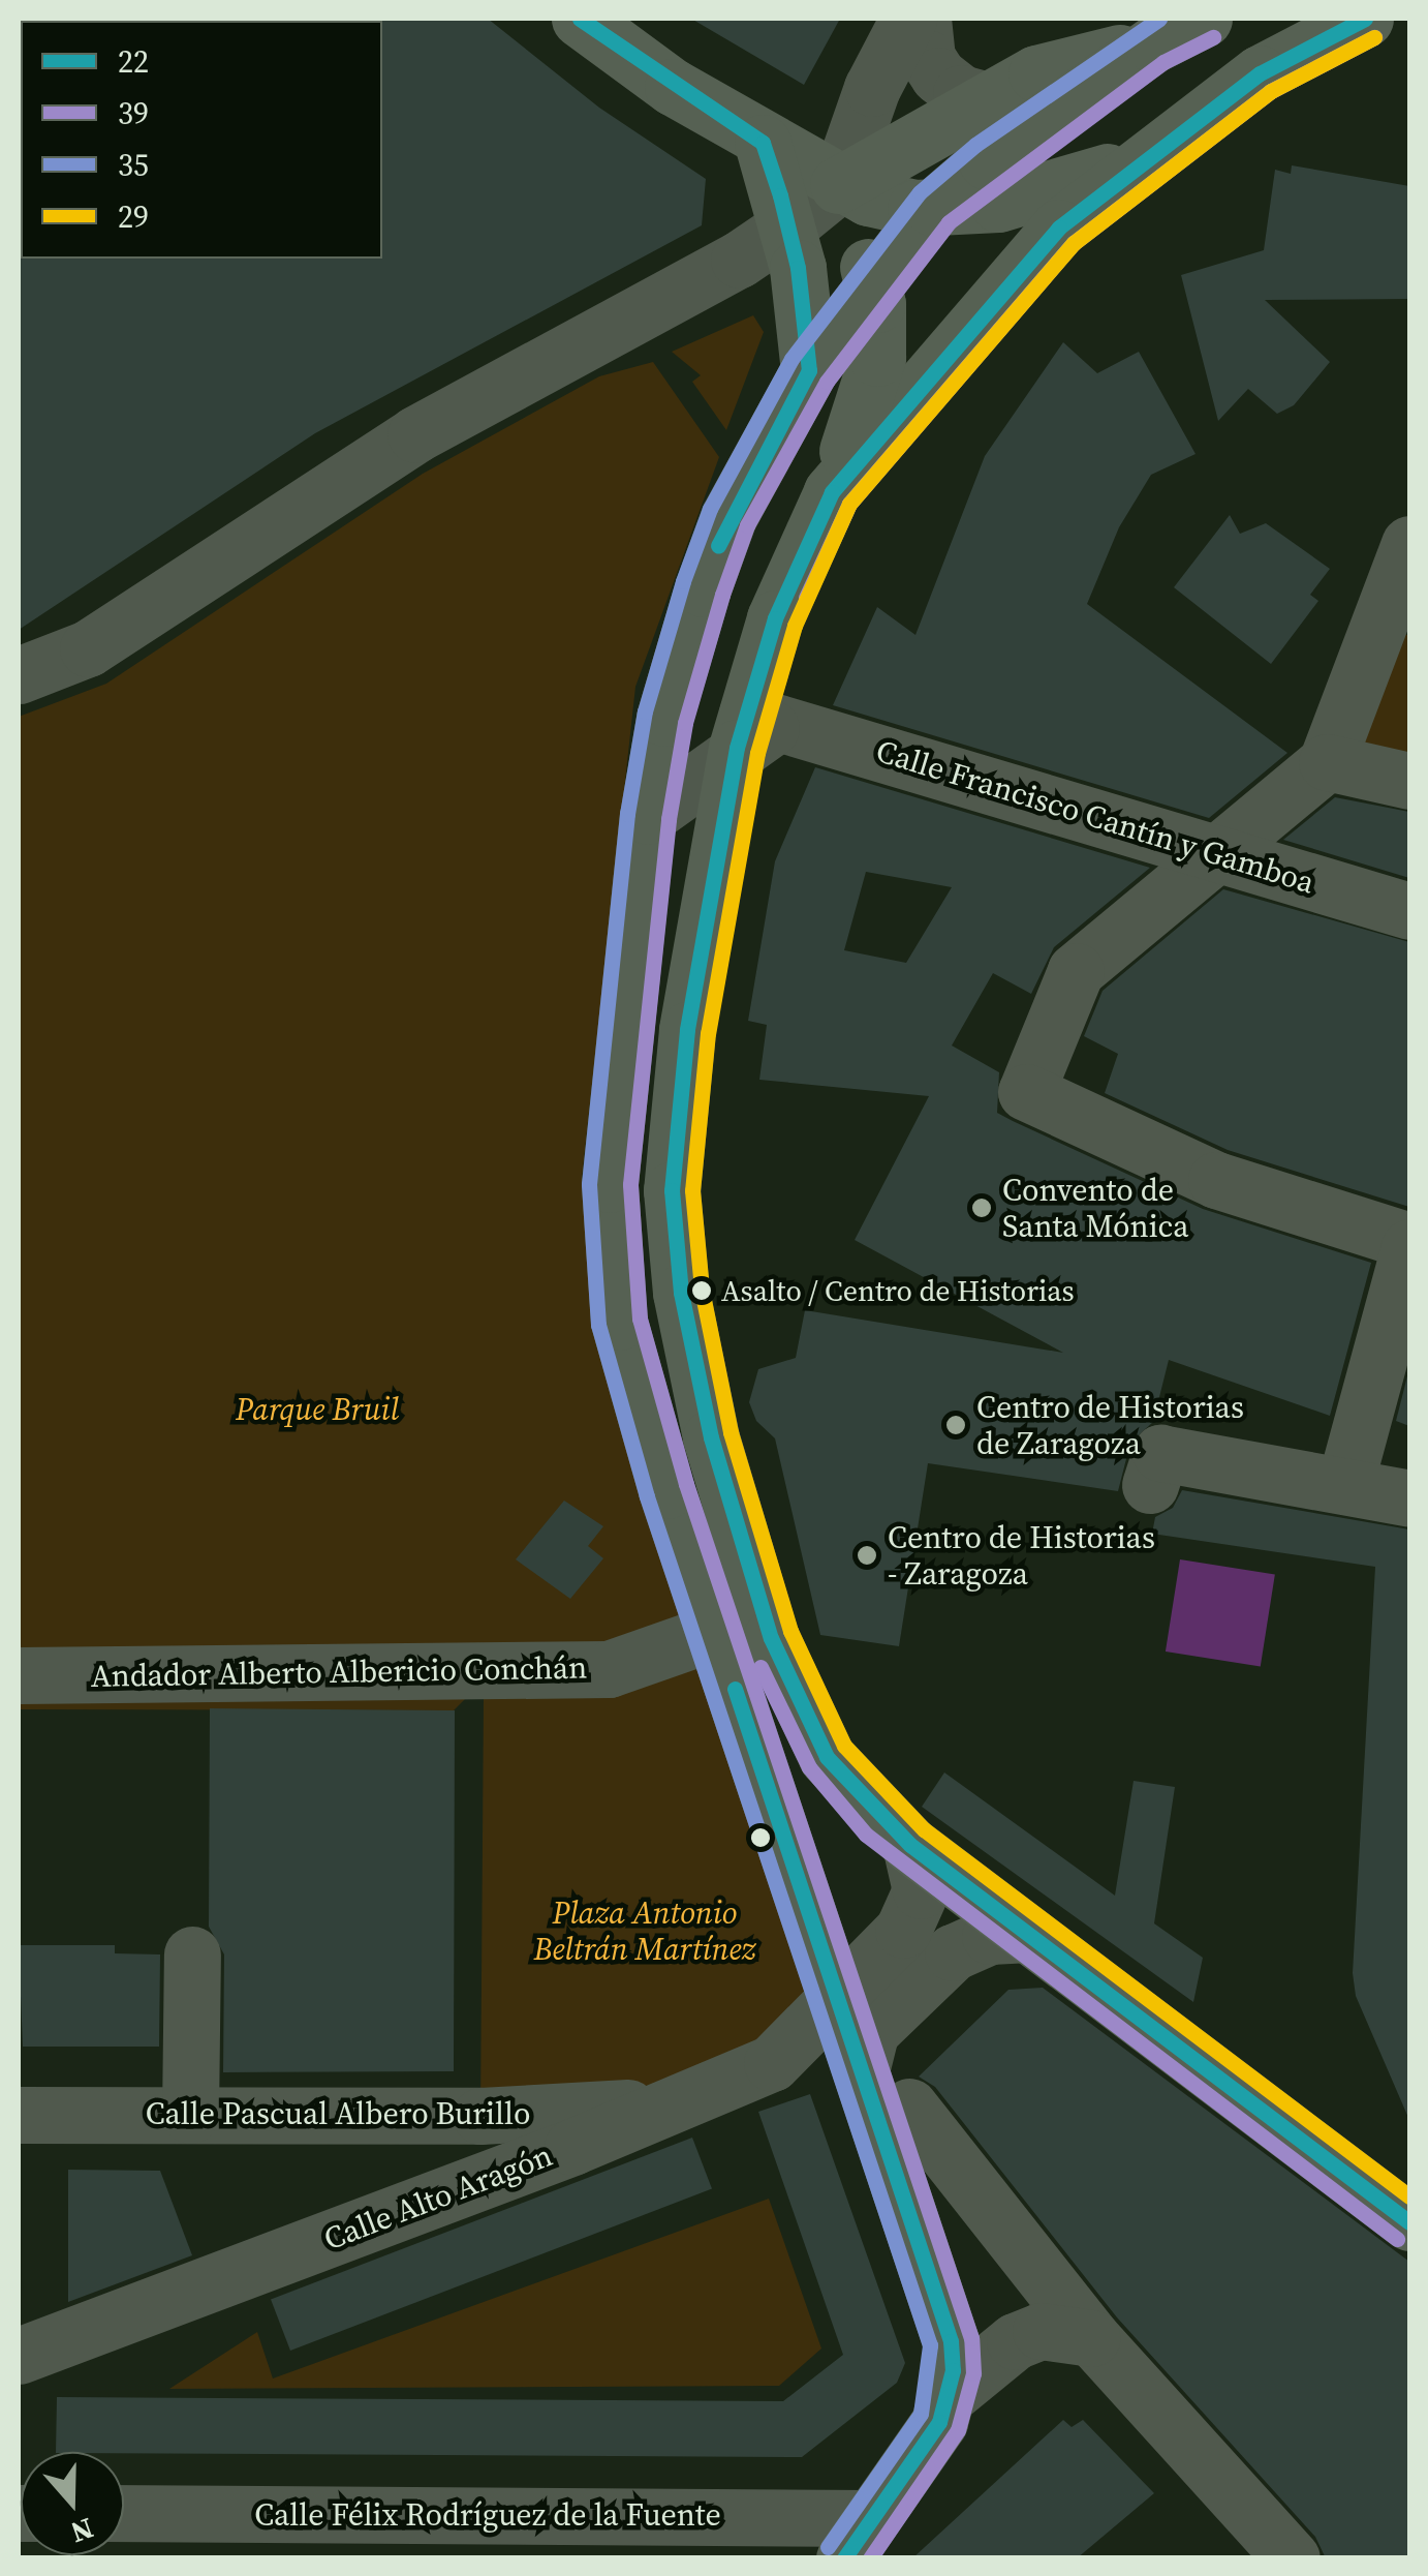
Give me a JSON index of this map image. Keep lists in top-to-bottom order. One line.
{"streets":{"street":["Calle Francisco Cantín y Gamboa","Andador Alberto Albericio Conchán","Calle Pascual Albero Burillo","Calle Alto Aragón","Calle Félix Rodríguez de la Fuente"]},"crossings":[["Calle Pascual Albero Burillo","Calle Alto Aragón"]],"parks":["Parque Bruil","Plaza Antonio Beltrán Martínez"],"places":["Convento de Santa Mónica","Asalto / Centro de Historias","Centro de Historias de Zaragoza","Centro de Historias - Zaragoza"],"lines":["transit line 22","transit line 35","transit line 39","transit line 29"],"legend":["22","39","35","29"],"north":"bottom"}
